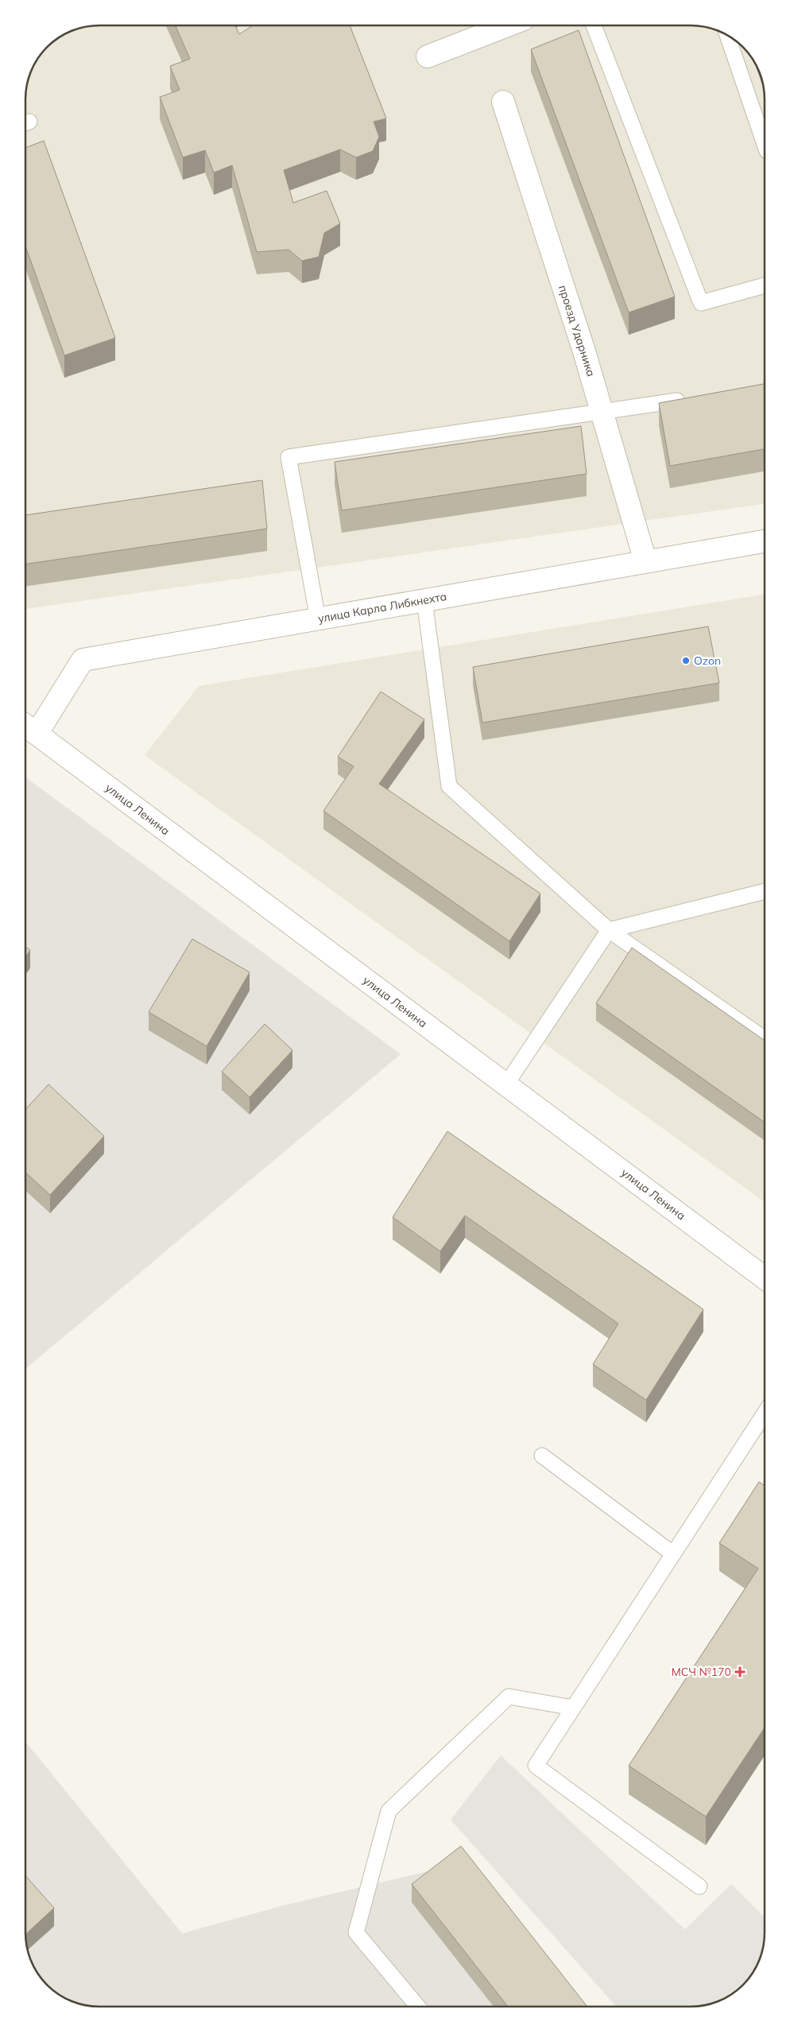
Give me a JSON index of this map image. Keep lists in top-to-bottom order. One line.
{"streets":{"street":["проезд Ударника","улица Карла Либкнехта","улица Ленина"]},"crossings":[["проезд Ударника","улица Карла Либкнехта"],["улица Карла Либкнехта","улица Ленина"]],"places":{"other":["Ozon"],"health":["МСЧ №170"]}}
